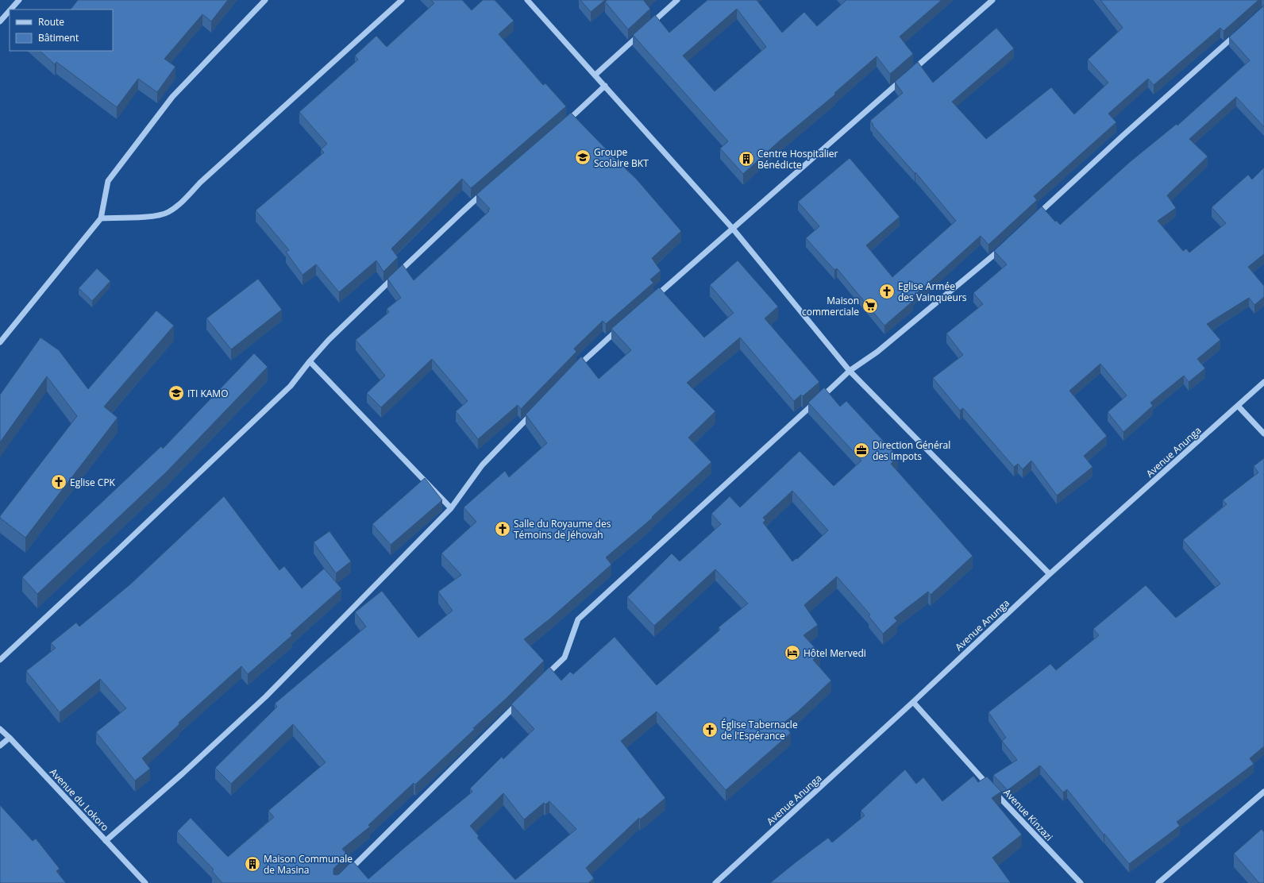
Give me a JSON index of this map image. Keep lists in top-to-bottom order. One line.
{"streets":{"street":["Avenue Anunga","Avenue du Lokoro","Avenue Kinzazi"]},"crossings":[["Avenue Anunga","Avenue Kinzazi"]],"places":{"school or university":["Groupe Scolaire BKT","ITI KAMO"],"building":["Centre Hospitalier Bénédicte","Maison Communale de Masina"],"church":["Eglise Armée des Vainqueurs","Eglise CPK","Salle du Royaume des Témoins de Jéhovah","Église Tabernacle de l'Espérance"],"supermarket":["Maison commerciale"],"office":["Direction Général des Impots"],"hotel":["Hôtel Mervedi"]},"legend":["Route","Bâtiment"]}
